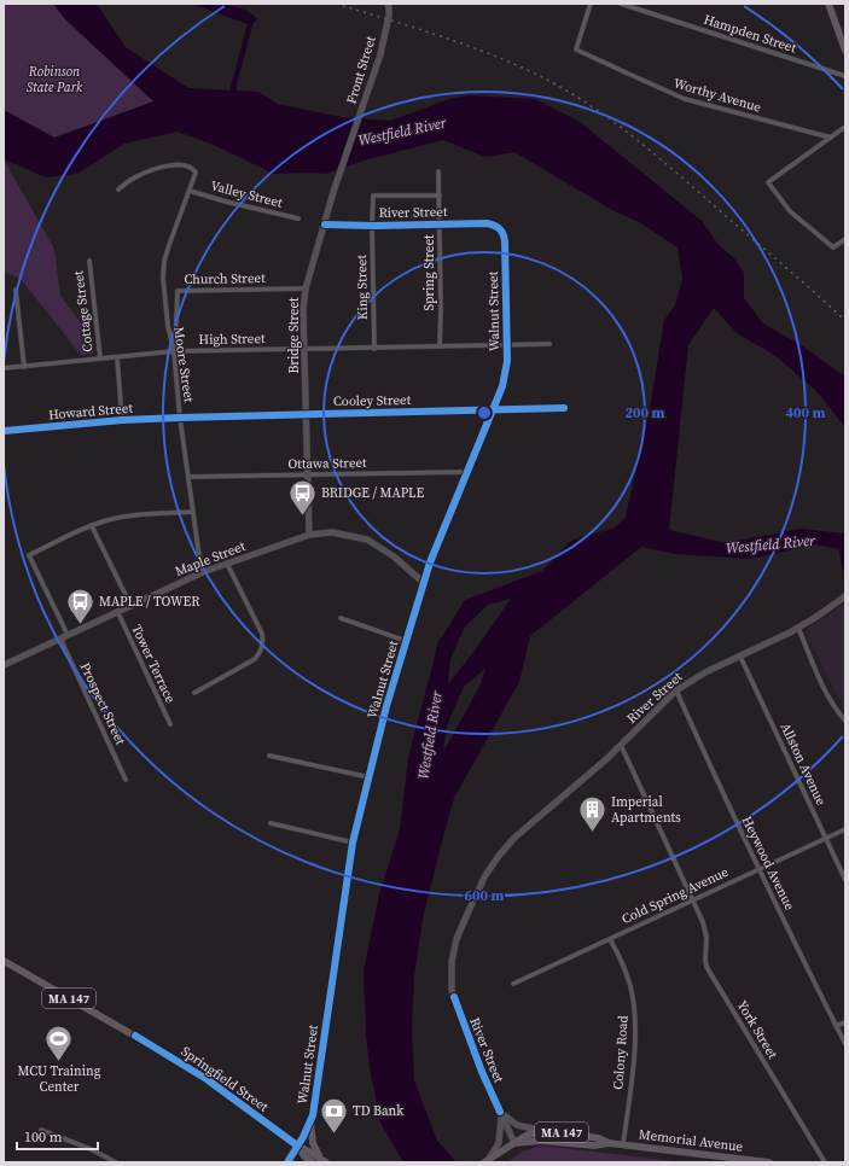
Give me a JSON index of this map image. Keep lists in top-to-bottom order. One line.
{"streets":{"main road":["Front Street","River Street","Walnut Street","Bridge Street","Maple Street","MA 147","Springfield Street","Memorial Avenue"],"street":["Hampden Street","Worthy Avenue","Valley Street","Spring Street","Church Street","King Street","Cottage Street","High Street","Moore Street","Cooley Street","Howard Street","Ottawa Street","Tower Terrace","Prospect Street","Allston Avenue","Heywood Avenue","Cold Spring Avenue","York Street","Colony Road"]},"crossings":[["Front Street","Bridge Street"],["Valley Street","Moore Street"],["River Street","Spring Street"],["River Street","King Street"],["River Street","Walnut Street"],["River Street","Bridge Street"],["River Street","Allston Avenue"],["River Street","Heywood Avenue"],["River Street","York Street"],["River Street","Memorial Avenue"],["Spring Street","King Street"],["Spring Street","High Street"],["Church Street","Bridge Street"],["Church Street","High Street"],["Church Street","Moore Street"],["King Street","High Street"],["Cottage Street","High Street"],["Walnut Street","High Street"],["Walnut Street","Cooley Street"],["Walnut Street","Ottawa Street"],["Walnut Street","Maple Street"],["Walnut Street","Springfield Street"],["Bridge Street","High Street"],["Bridge Street","Cooley Street"],["Bridge Street","Ottawa Street"],["Bridge Street","Maple Street"],["High Street","Moore Street"],["Moore Street","Cooley Street"],["Moore Street","Howard Street"],["Moore Street","Ottawa Street"],["Moore Street","Maple Street"],["Cooley Street","Howard Street"],["Maple Street","Tower Terrace"],["Maple Street","Prospect Street"],["Allston Avenue","Cold Spring Avenue"],["Heywood Avenue","Cold Spring Avenue"],["Cold Spring Avenue","York Street"],["Cold Spring Avenue","Colony Road"],["Colony Road","Memorial Avenue"]],"water":["Westfield River"],"parks":["Robinson State Park"],"places":{"bus stop":["BRIDGE / MAPLE","MAPLE / TOWER"],"building":["Imperial Apartments"],"sports":["MCU Training Center"],"bank":["TD Bank"]},"scale_bar":"100 m","rings":["200 m","400 m","600 m"]}
